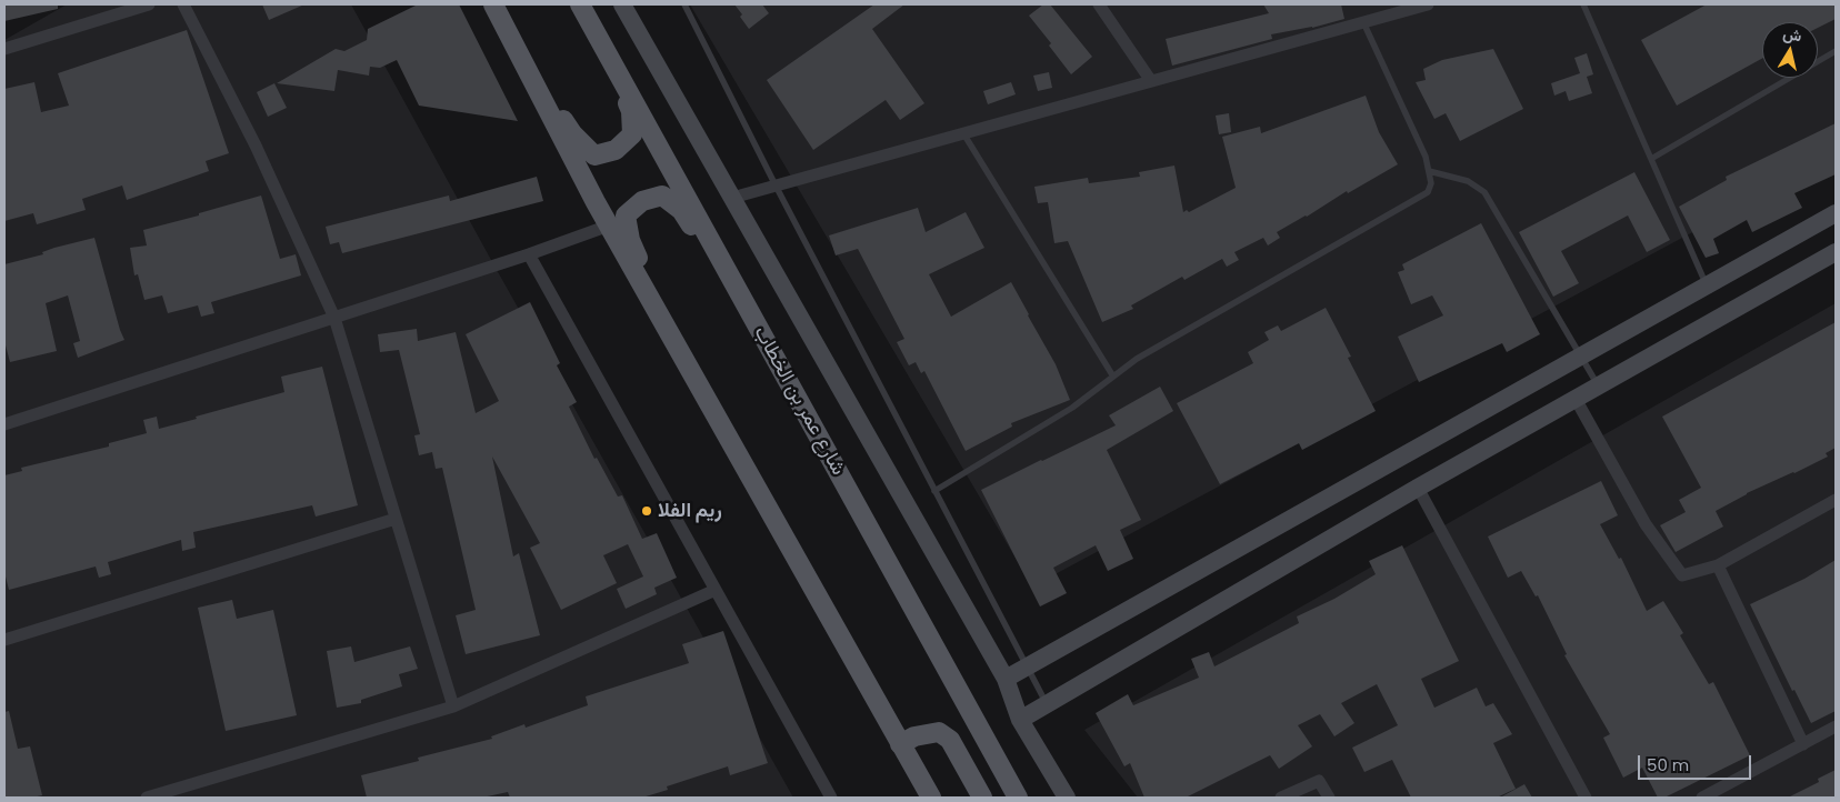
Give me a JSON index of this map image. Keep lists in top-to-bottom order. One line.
{"streets":{"main road":["شارع عمر بن الخطاب"]},"places":["ريم الفلا"],"scale_bar":"50 m","north":"top"}
